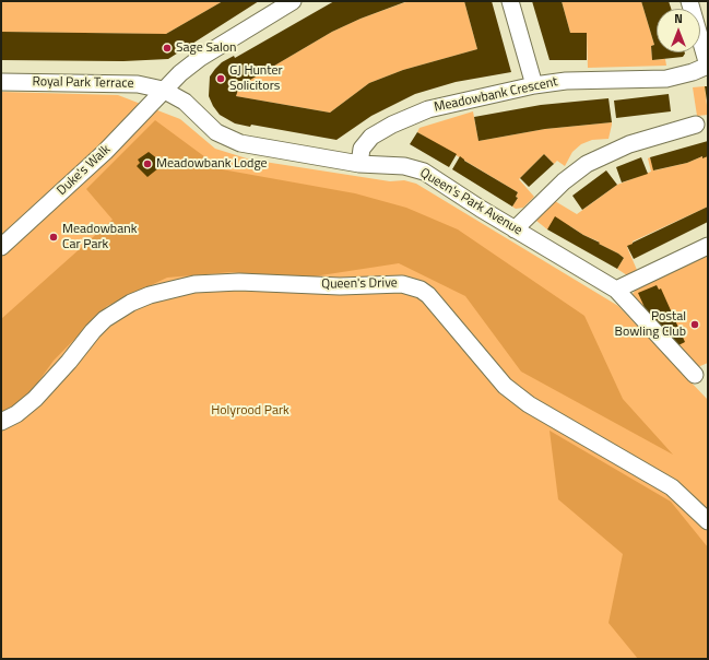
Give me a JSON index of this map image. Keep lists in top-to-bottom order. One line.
{"streets":{"street":["Royal Park Terrace","Meadowbank Crescent","Duke's Walk","Queen's Park Avenue","Queen's Drive"]},"crossings":[["Royal Park Terrace","Duke's Walk"],["Royal Park Terrace","Queen's Park Avenue"],["Meadowbank Crescent","Queen's Park Avenue"],["Duke's Walk","Queen's Park Avenue"]],"parks":["Holyrood Park"],"places":["Sage Salon","GJ Hunter Solicitors","Meadowbank Lodge","Meadowbank Car Park","Postal Bowling Club"],"north":"top"}
